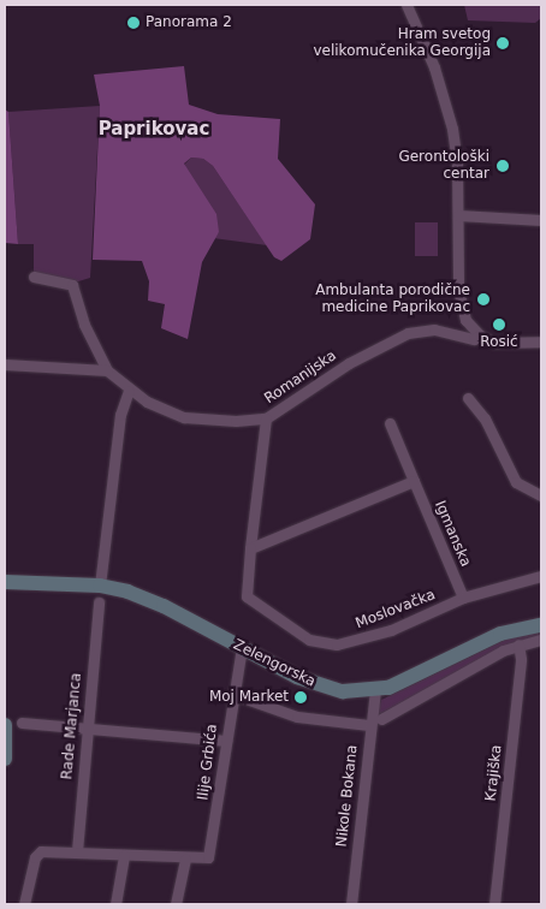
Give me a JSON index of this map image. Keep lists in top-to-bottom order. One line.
{"streets":{"street":["Romanijska","Igmanska","Moslovačka","Zelengorska","Rade Marjanca","Ilije Grbića","Krajiška","Nikole Bokana"]},"crossings":[["Igmanska","Moslovačka"],["Zelengorska","Ilije Grbića"],["Zelengorska","Nikole Bokana"],["Rade Marjanca","Ilije Grbića"]],"districts":["Paprikovac"],"places":["Panorama 2","Hram svetog velikomučenika Georgija","Gerontološki centar","Ambulanta porodične medicine Paprikovac","Rosić","Moj Market"]}
